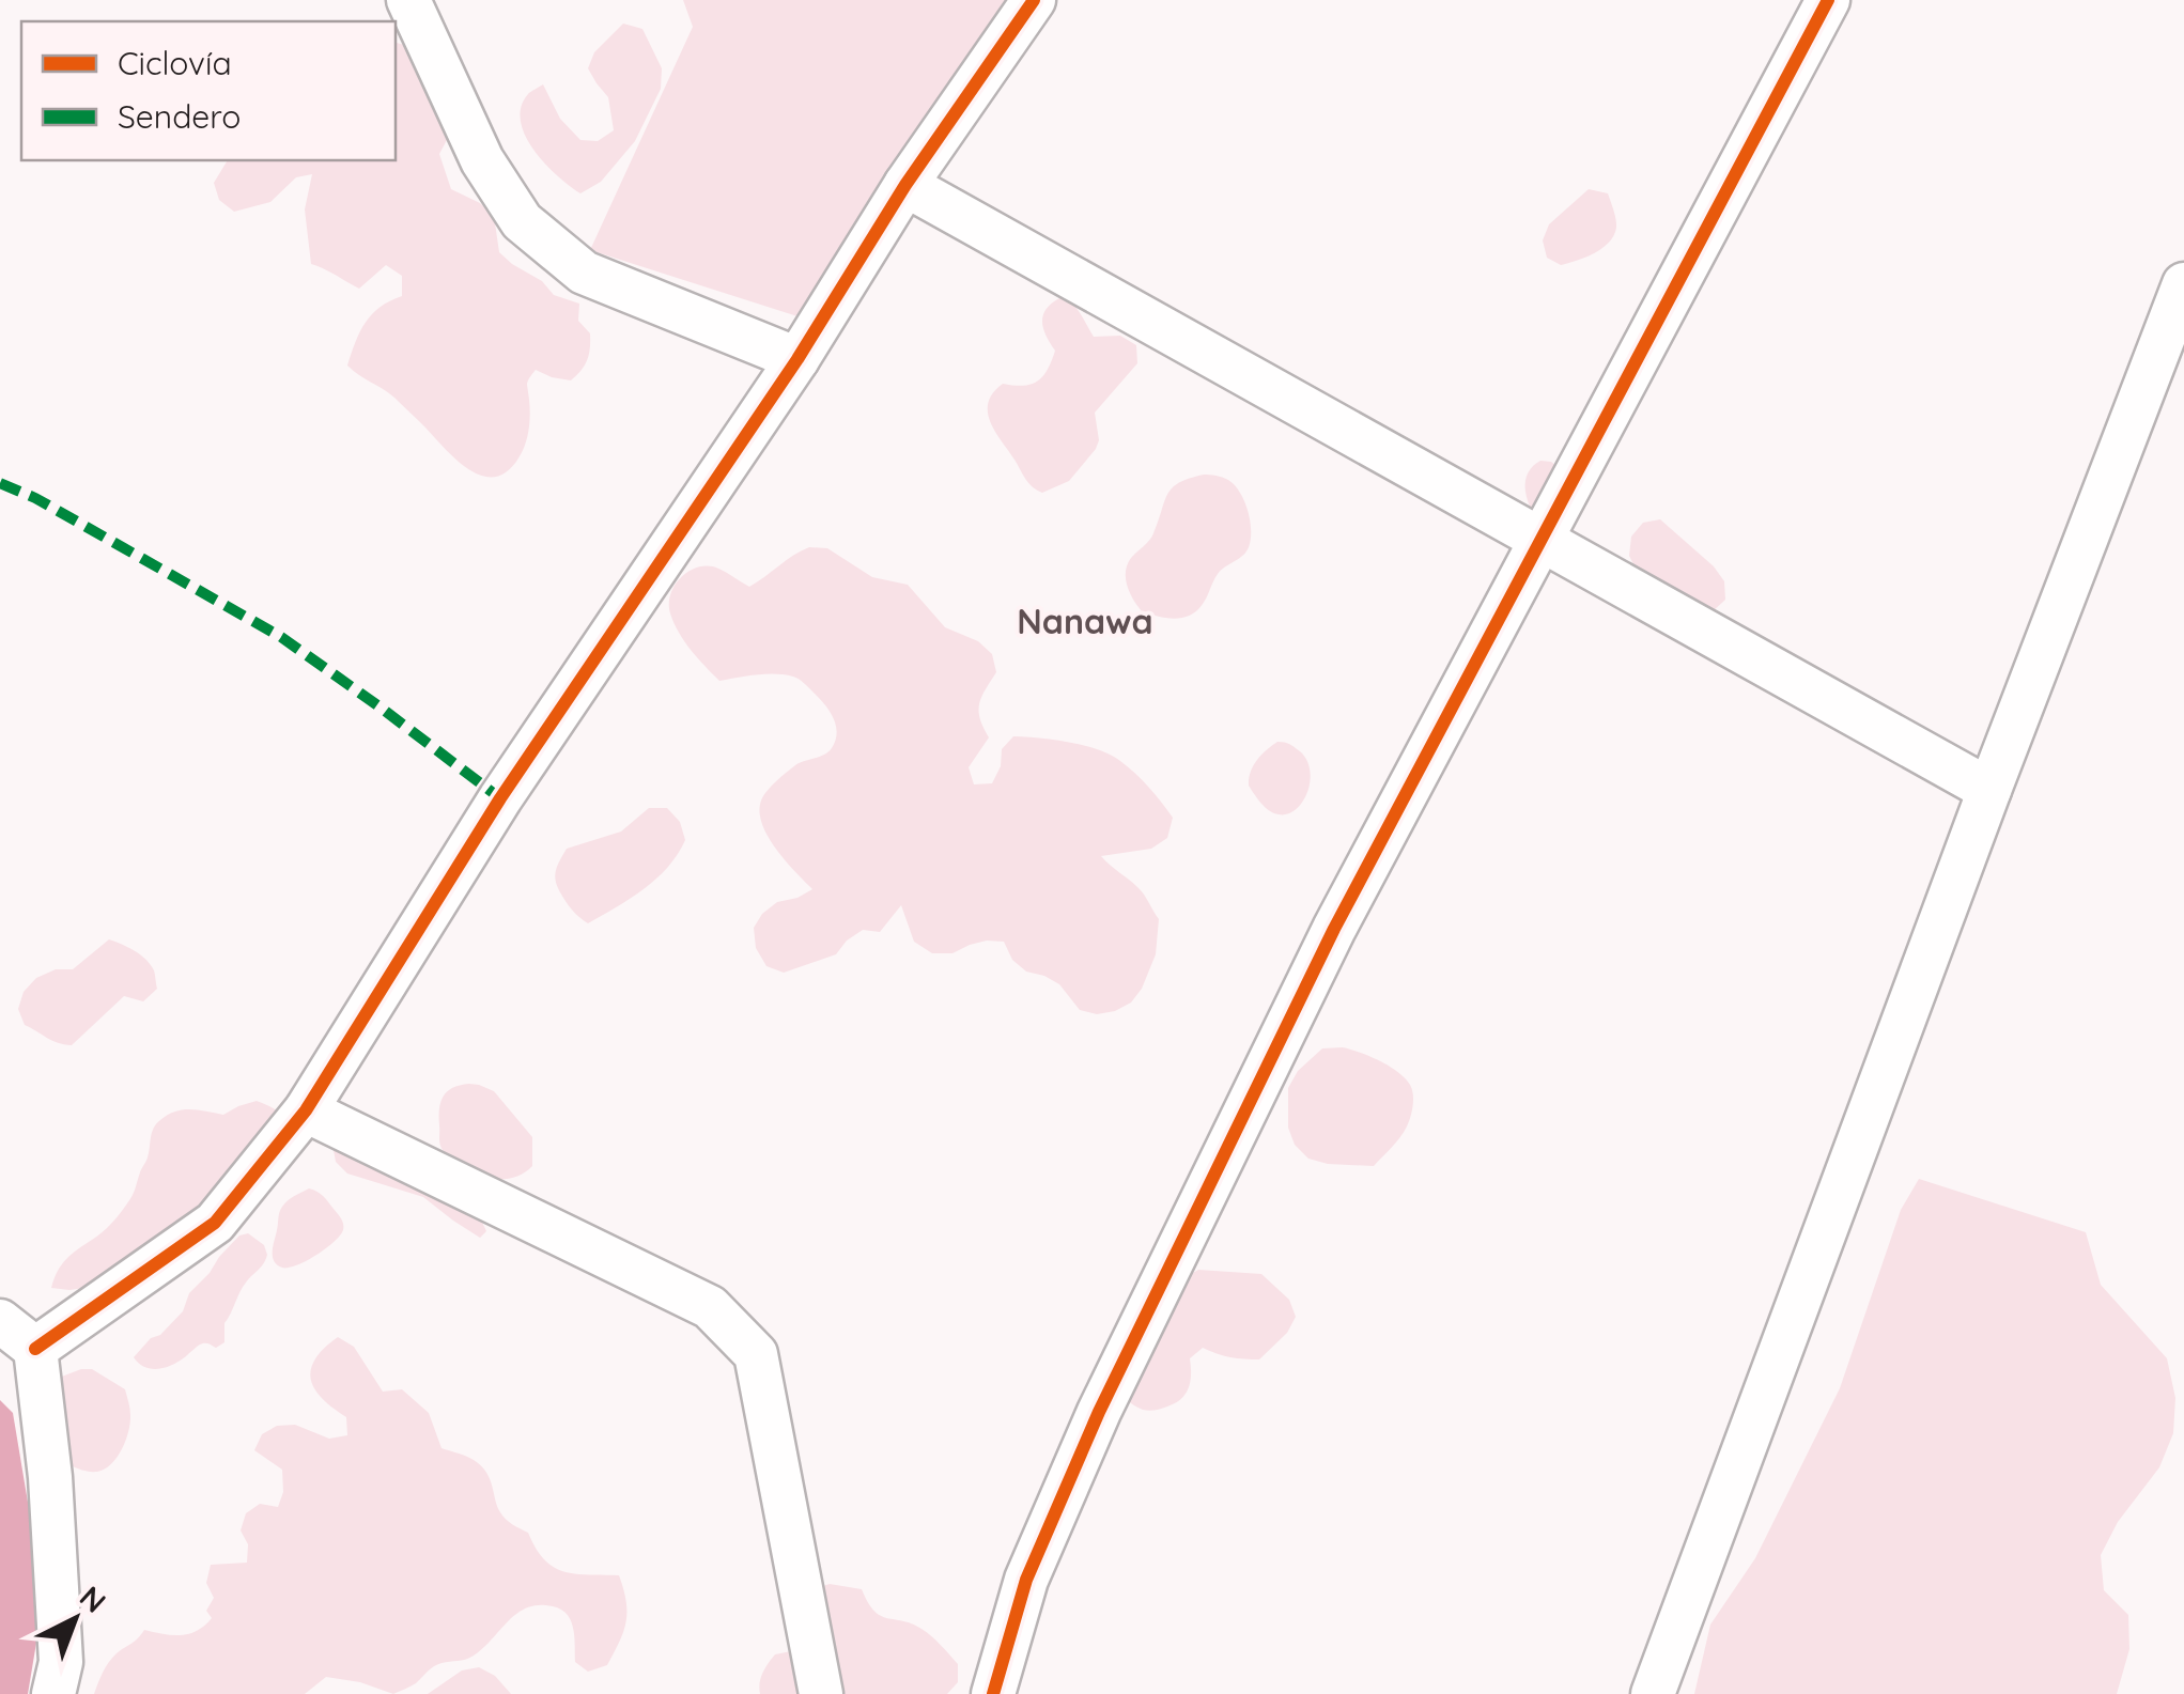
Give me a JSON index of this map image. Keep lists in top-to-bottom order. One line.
{"districts":["Nanawa"],"legend":["Ciclovía","Sendero"],"north":"top right"}
